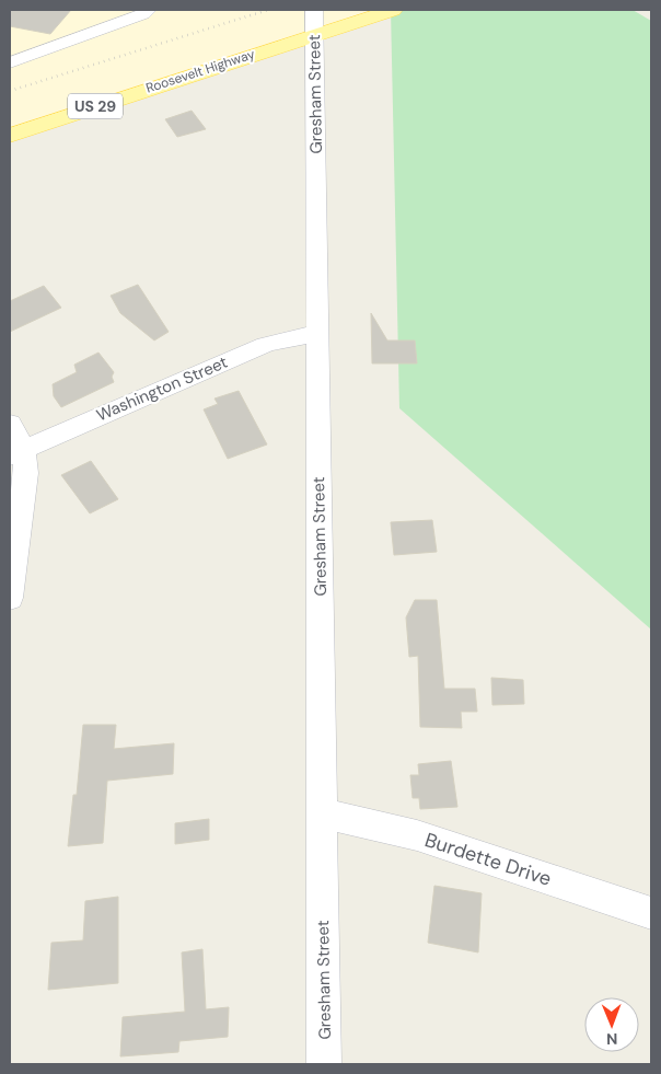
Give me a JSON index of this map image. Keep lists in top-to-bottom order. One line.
{"streets":{"main road":["Roosevelt Highway","US 29"],"street":["Gresham Street","Washington Street","Burdette Drive"]},"crossings":[["Roosevelt Highway","Gresham Street"],["Gresham Street","Washington Street"],["Gresham Street","Burdette Drive"]],"north":"bottom"}
